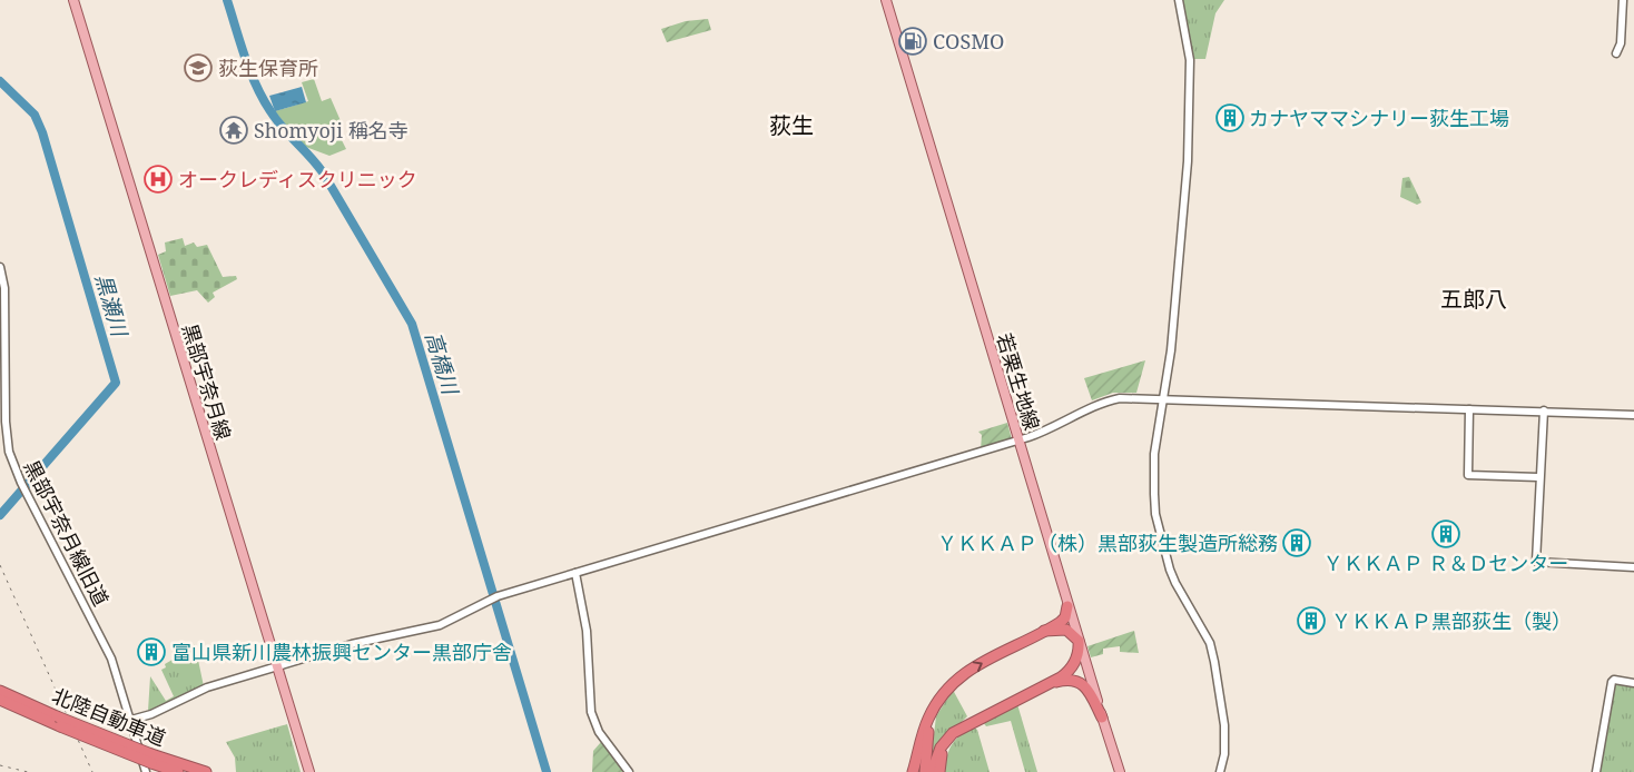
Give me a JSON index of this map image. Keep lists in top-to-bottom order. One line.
{"streets":{"highway":["北陸自動車道"],"main road":["黒部宇奈月線","若栗生地線"],"street":["黒部宇奈月線旧道"]},"crossings":[["黒部宇奈月線旧道","北陸自動車道"]],"districts":["荻生","五郎八"],"water":["黒瀬川","高橋川"],"places":{"fuel station":["COSMO"],"school or university":["荻生保育所"],"building":["カナヤママシナリー荻生工場","ＹＫＫＡＰ Ｒ＆Ｄセンター","ＹＫＫＡＰ（株）黒部荻生製造所総務","ＹＫＫＡＰ黒部荻生（製）","富山県新川農林振興センター黒部庁舎"],"temple":["Shomyoji 稱名寺"],"hospital":["オークレディスクリニック"]}}
